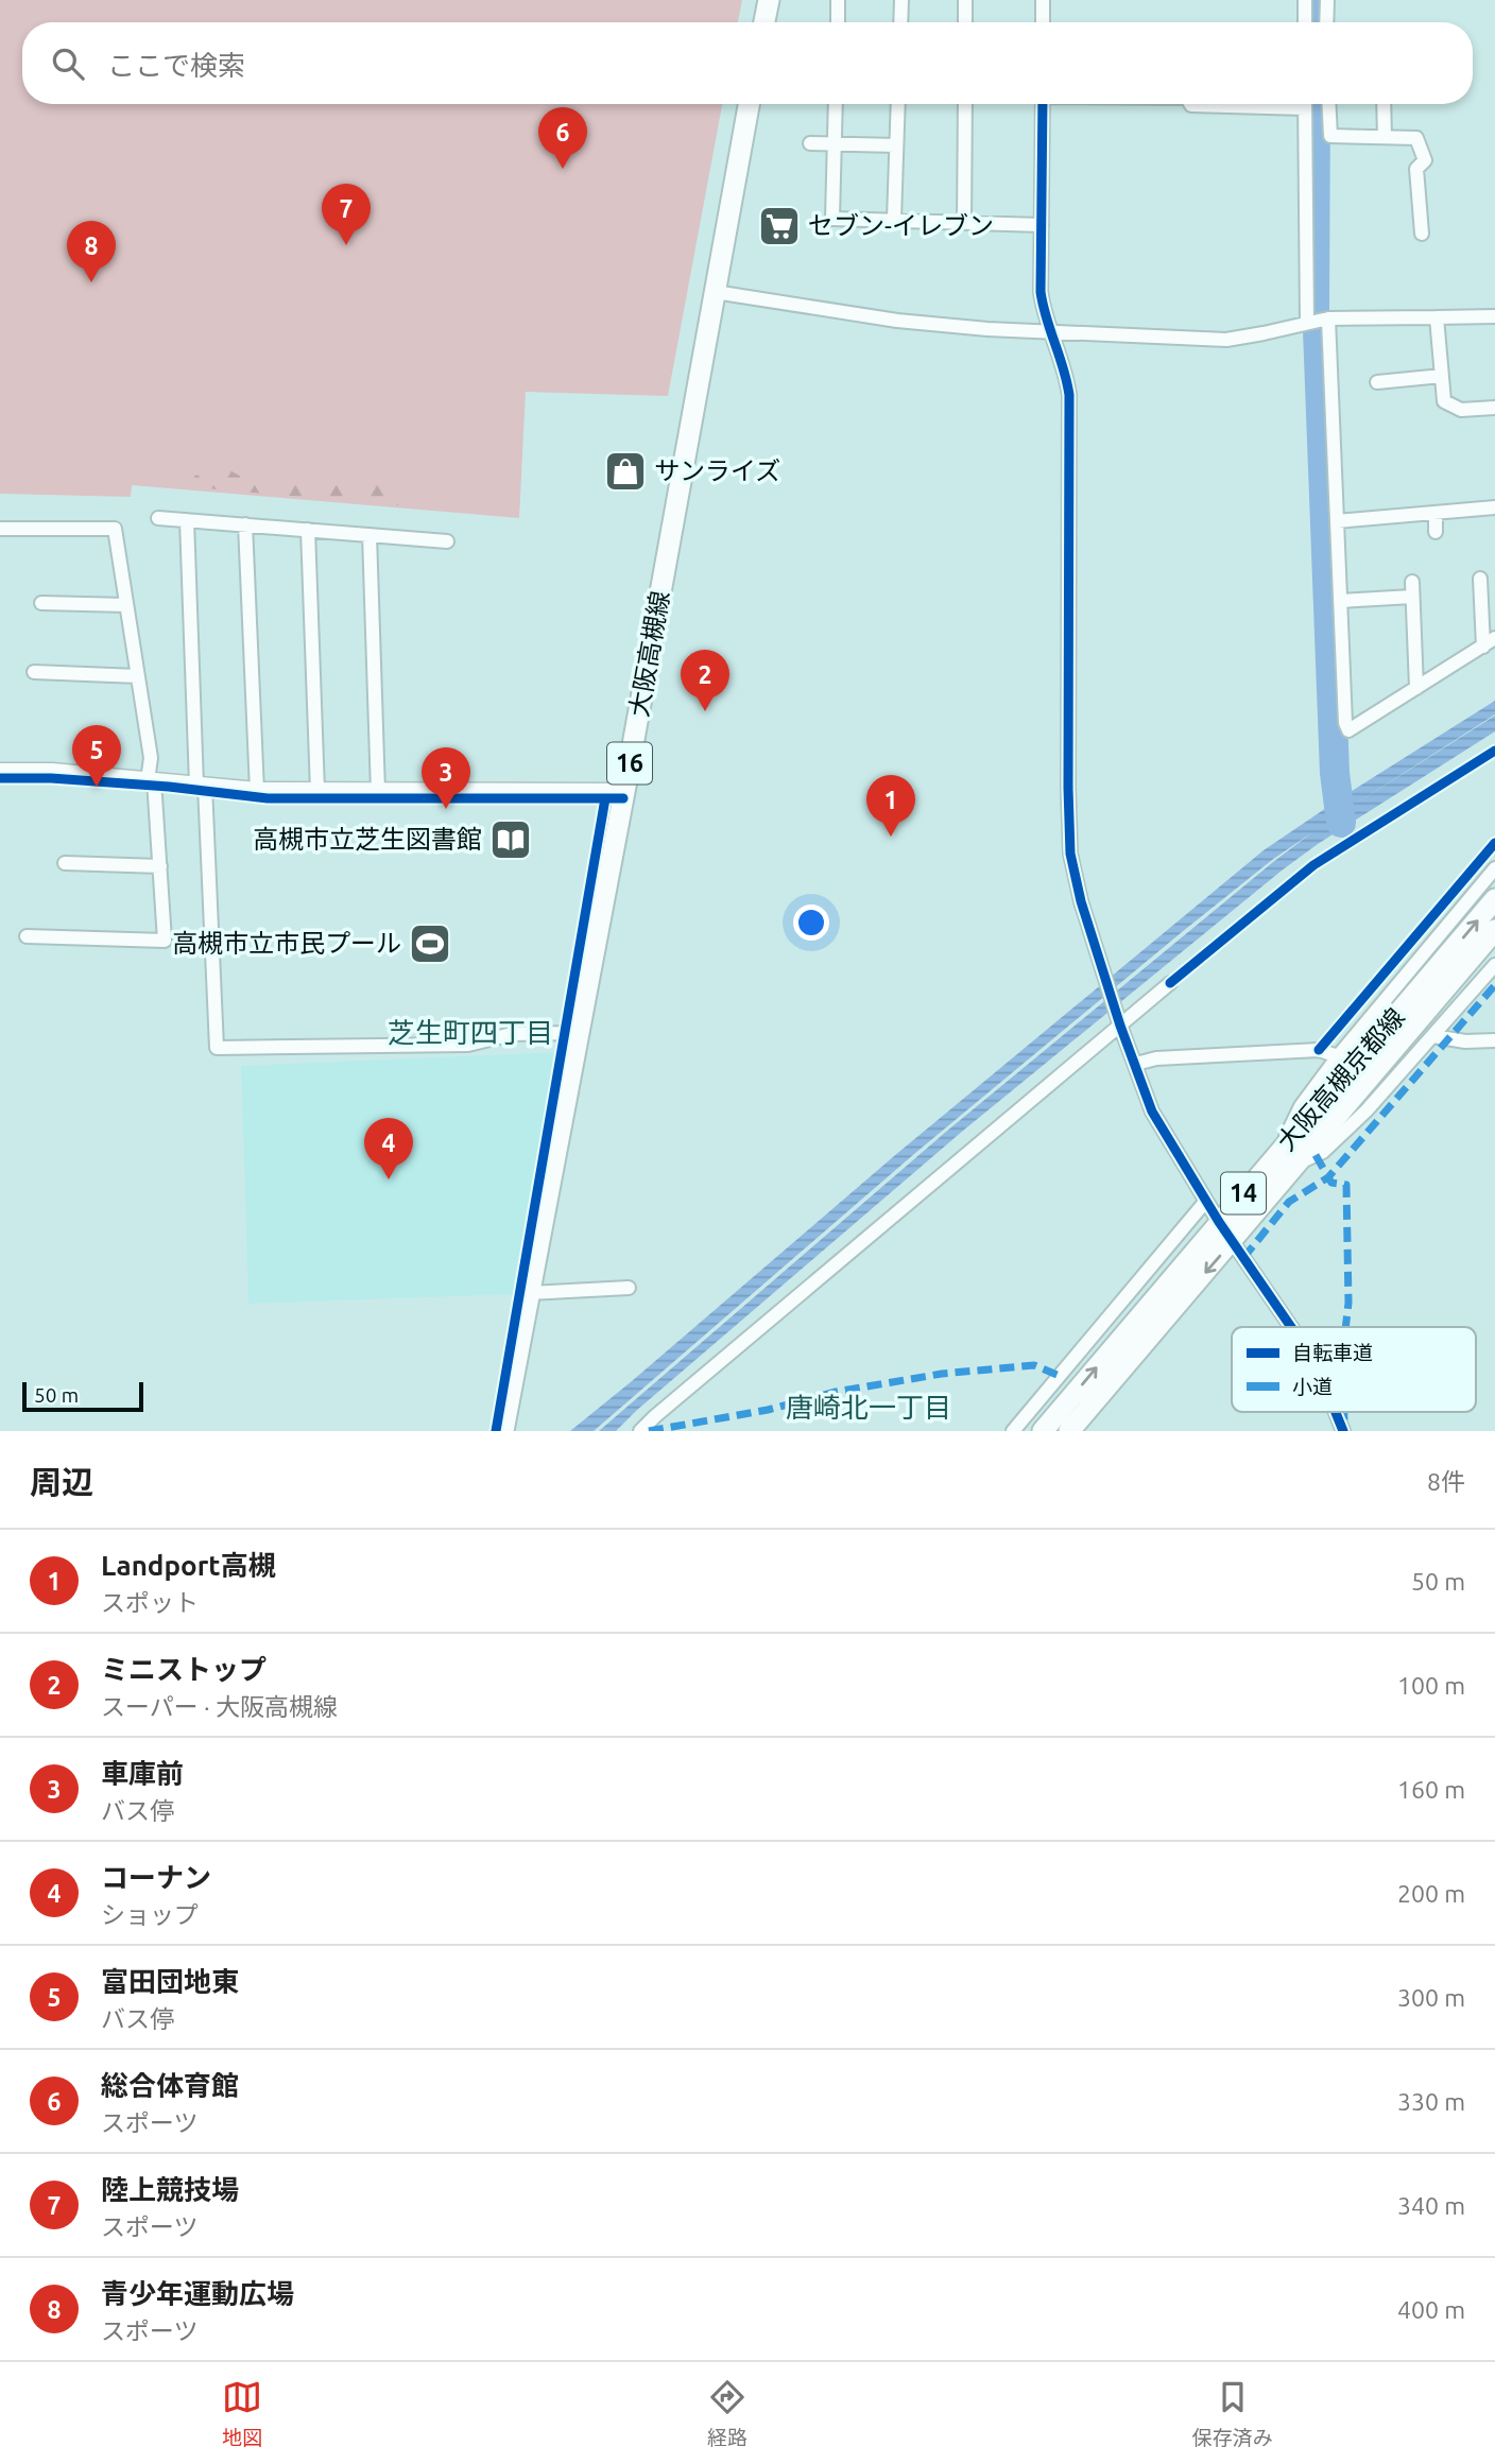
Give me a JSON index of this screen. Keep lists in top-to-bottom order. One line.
{"streets":{"main road":["大阪高槻線","16","大阪高槻京都線","14"]},"districts":["芝生町四丁目","唐崎北一丁目"],"places":{"supermarket":["セブン-イレブン"],"shop":["サンライズ"],"library":["高槻市立芝生図書館"],"sports":["高槻市立市民プール"]},"legend":["自転車道","小道"],"scale_bar":"50 m","page":{"search":"ここで検索","pins":["6","7","8","2","5","3","1","4"],"scale":"50 m","heading":["周辺","8件"],"list":[{"mark":"1","name":"Landport高槻","note":"スポット","value":"50 m"},{"mark":"2","name":"ミニストップ","note":"スーパー · 大阪高槻線","value":"100 m"},{"mark":"3","name":"車庫前","note":"バス停","value":"160 m"},{"mark":"4","name":"コーナン","note":"ショップ","value":"200 m"},{"mark":"5","name":"富田団地東","note":"バス停","value":"300 m"},{"mark":"6","name":"総合体育館","note":"スポーツ","value":"330 m"},{"mark":"7","name":"陸上競技場","note":"スポーツ","value":"340 m"},{"mark":"8","name":"青少年運動広場","note":"スポーツ","value":"400 m"}],"nav":["地図","経路","保存済み"]}}
